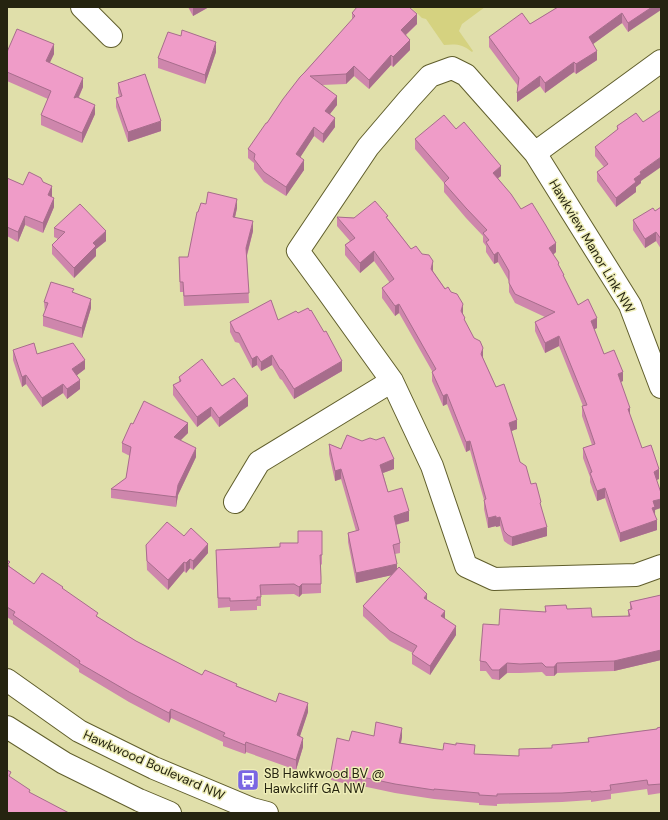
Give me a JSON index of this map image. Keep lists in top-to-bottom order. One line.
{"streets":{"street":["Hawkview Manor Link NW","Hawkwood Boulevard NW"]},"places":{"bus stop":["SB Hawkwood BV @ Hawkcliff GA NW"]}}
